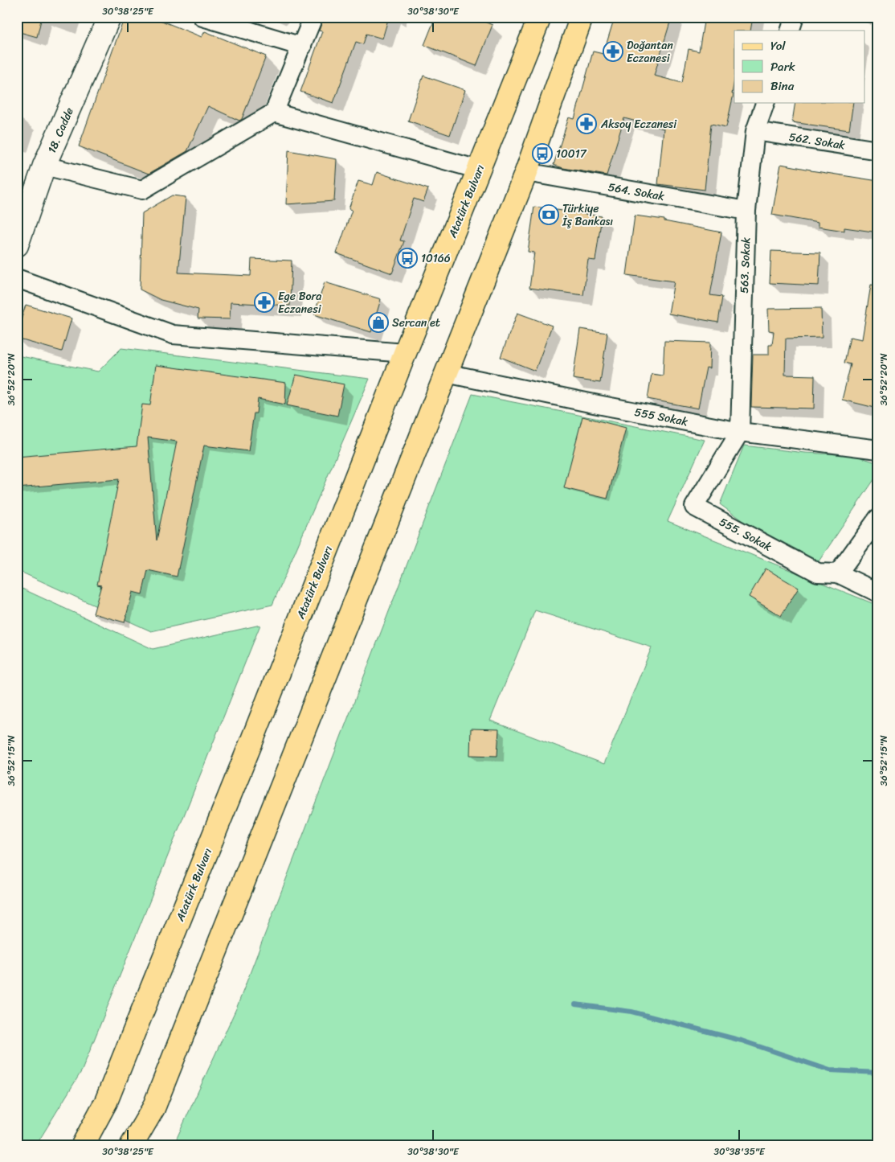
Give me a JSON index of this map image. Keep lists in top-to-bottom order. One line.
{"streets":{"main road":["Atatürk Bulvarı"],"street":["18. Cadde","562. Sokak","564. Sokak","563. Sokak","555 Sokak","555. Sokak"]},"crossings":[["562. Sokak","563. Sokak"],["564. Sokak","563. Sokak"],["563. Sokak","555 Sokak"],["563. Sokak","555. Sokak"],["555 Sokak","555. Sokak"]],"places":{"pharmacy":["Doğantan Eczanesi","Aksoy Eczanesi","Ege Bora Eczanesi"],"bus stop":["10017","10166"],"bank":["Türkiye İş Bankası"],"shop":["Sercan et"]},"legend":["Yol","Park","Bina"],"coordinates":["30°38'25\"E","30°38'30\"E","36°52'20\"N","36°52'15\"N","30°38'35\"E"]}
